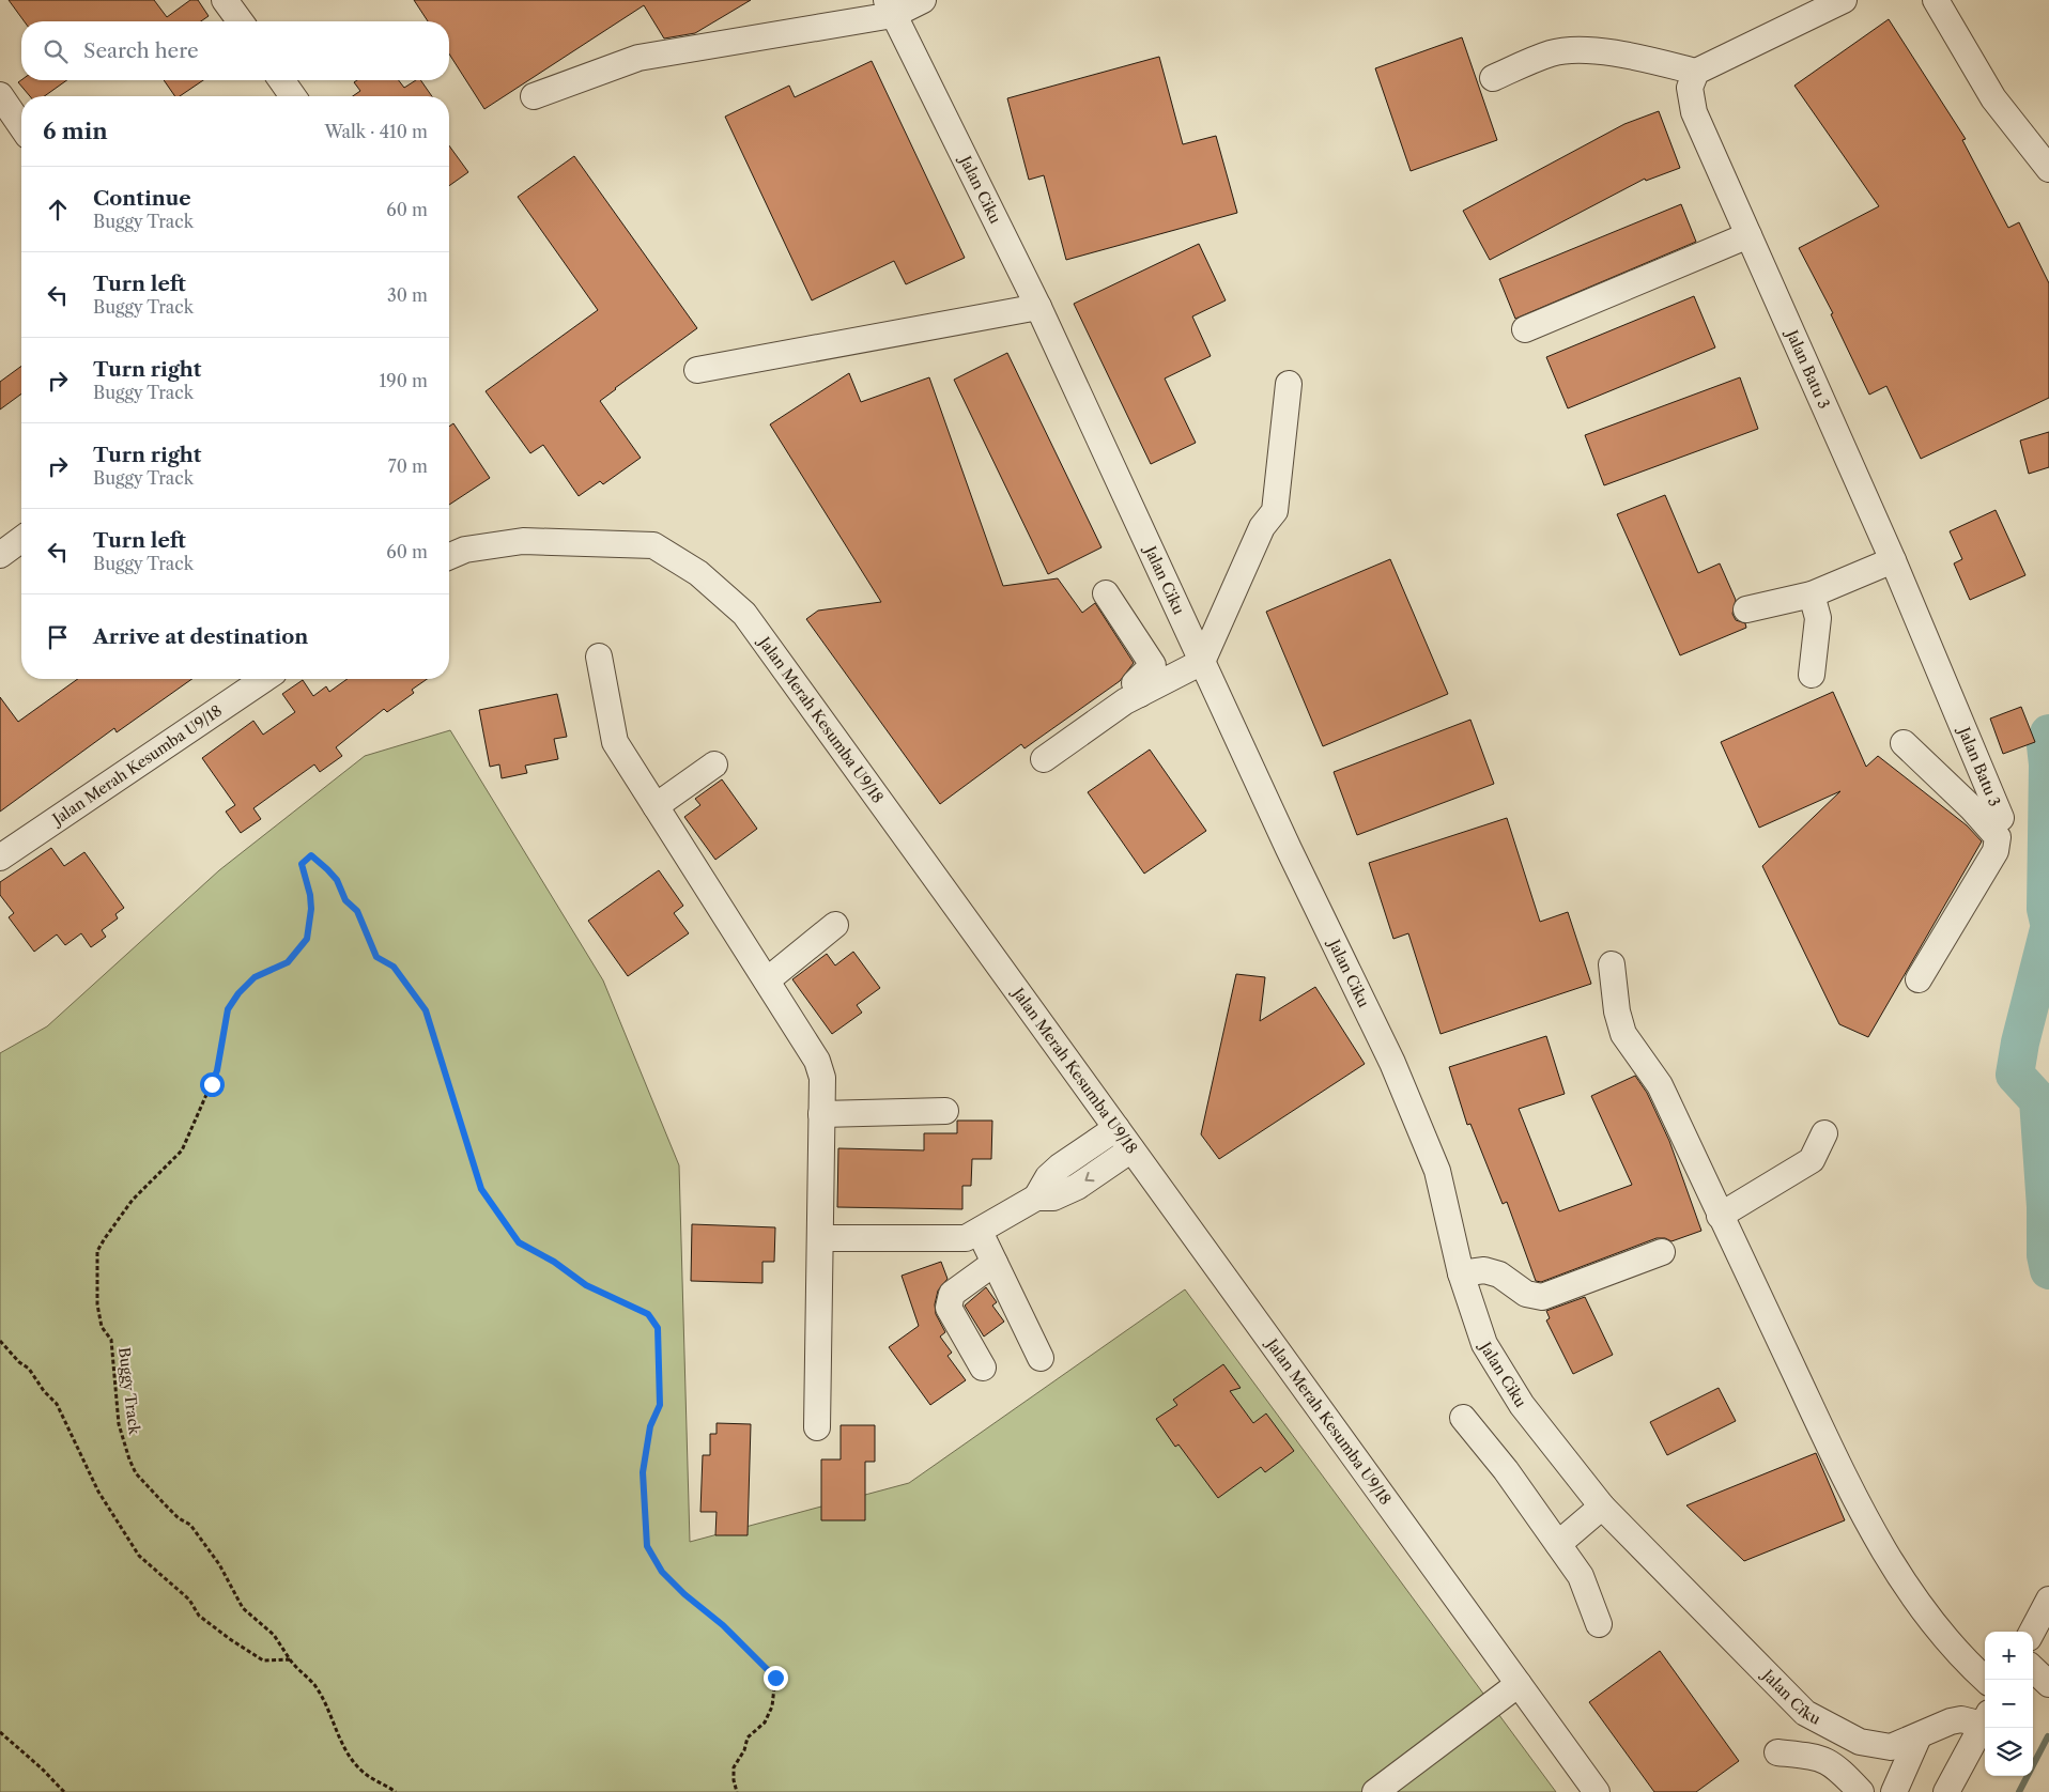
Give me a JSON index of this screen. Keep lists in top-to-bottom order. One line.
{"streets":{"street":["Jalan Ciku","Jalan Batu 3","Jalan Merah Kesumba U9/18"],"path":["Buggy Track"]},"page":{"search":"Search here","heading":["6 min","Walk · 410 m"],"list":[["Continue","Buggy Track","60 m"],["Turn left","Buggy Track","30 m"],["Turn right","Buggy Track","190 m"],["Turn right","Buggy Track","70 m"],["Turn left","Buggy Track","60 m"],"Arrive at destination"],"map_buttons":["+","−"]}}
